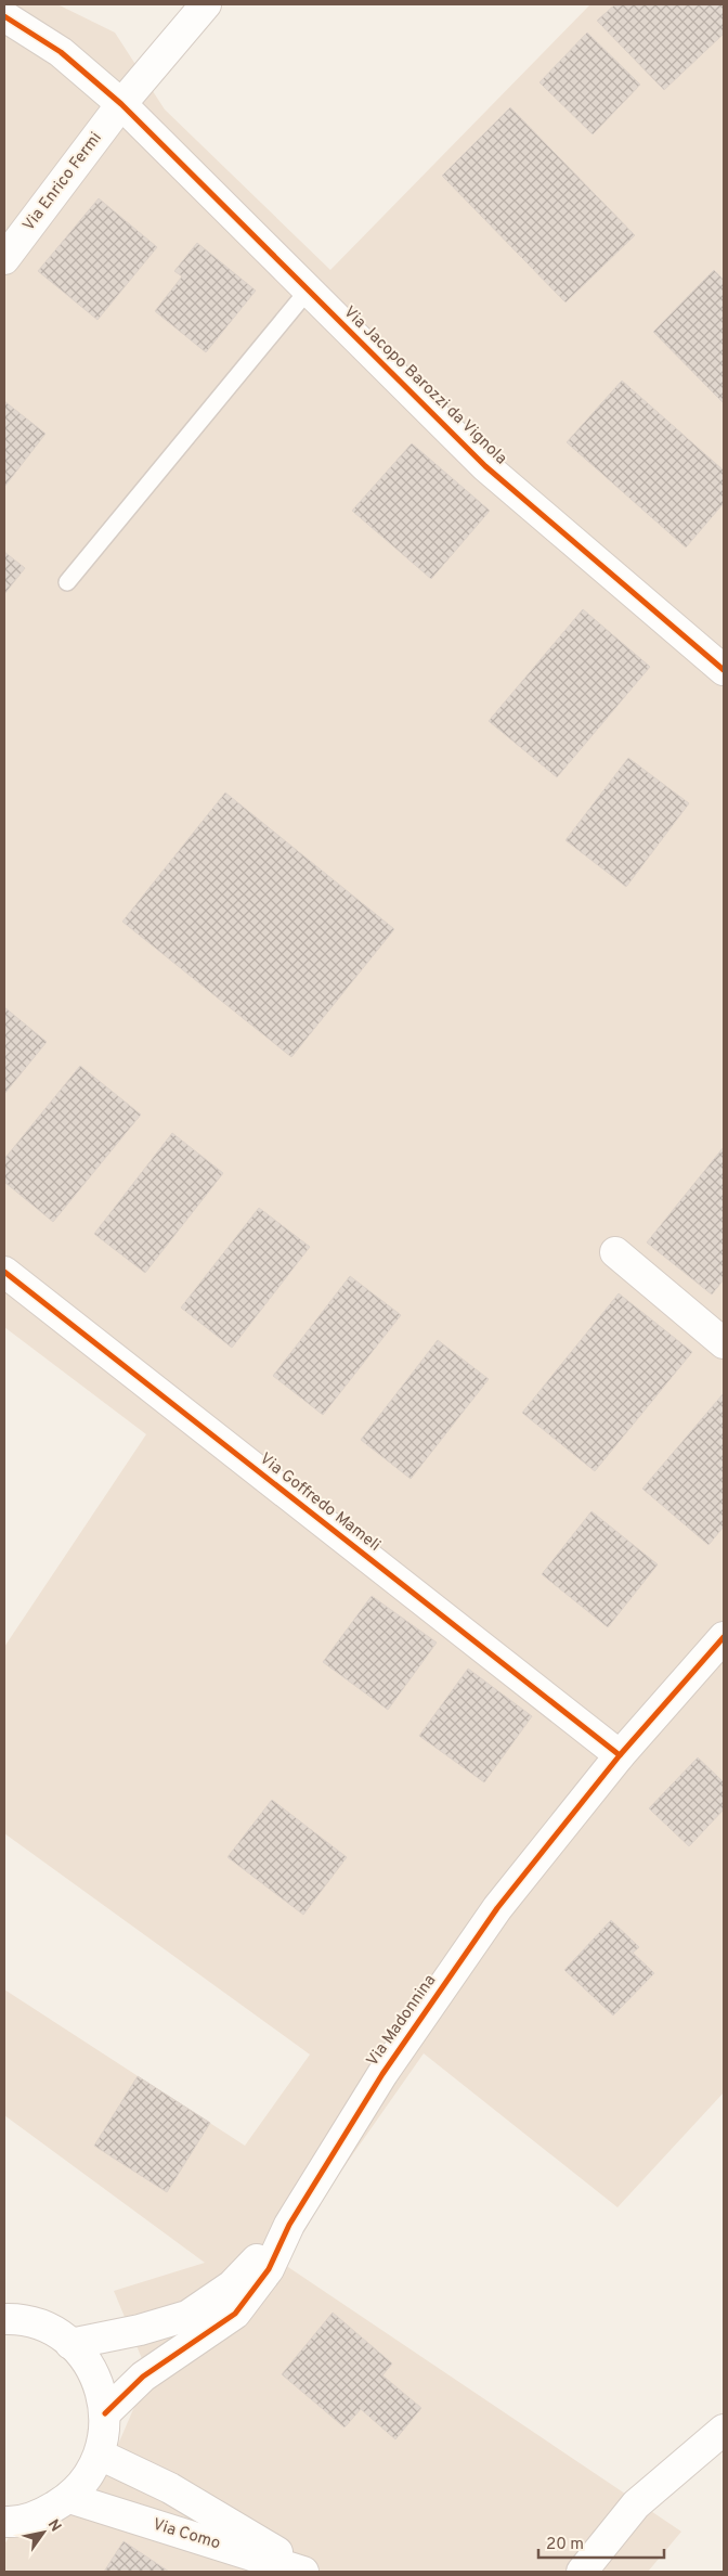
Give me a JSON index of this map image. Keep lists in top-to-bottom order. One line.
{"streets":{"street":["Via Enrico Fermi","Via Jacopo Barozzi da Vignola","Via Goffredo Mameli","Via Madonnina","Via Como"]},"crossings":[["Via Enrico Fermi","Via Jacopo Barozzi da Vignola"],["Via Goffredo Mameli","Via Madonnina"]],"scale_bar":"20 m","north":"top right"}
